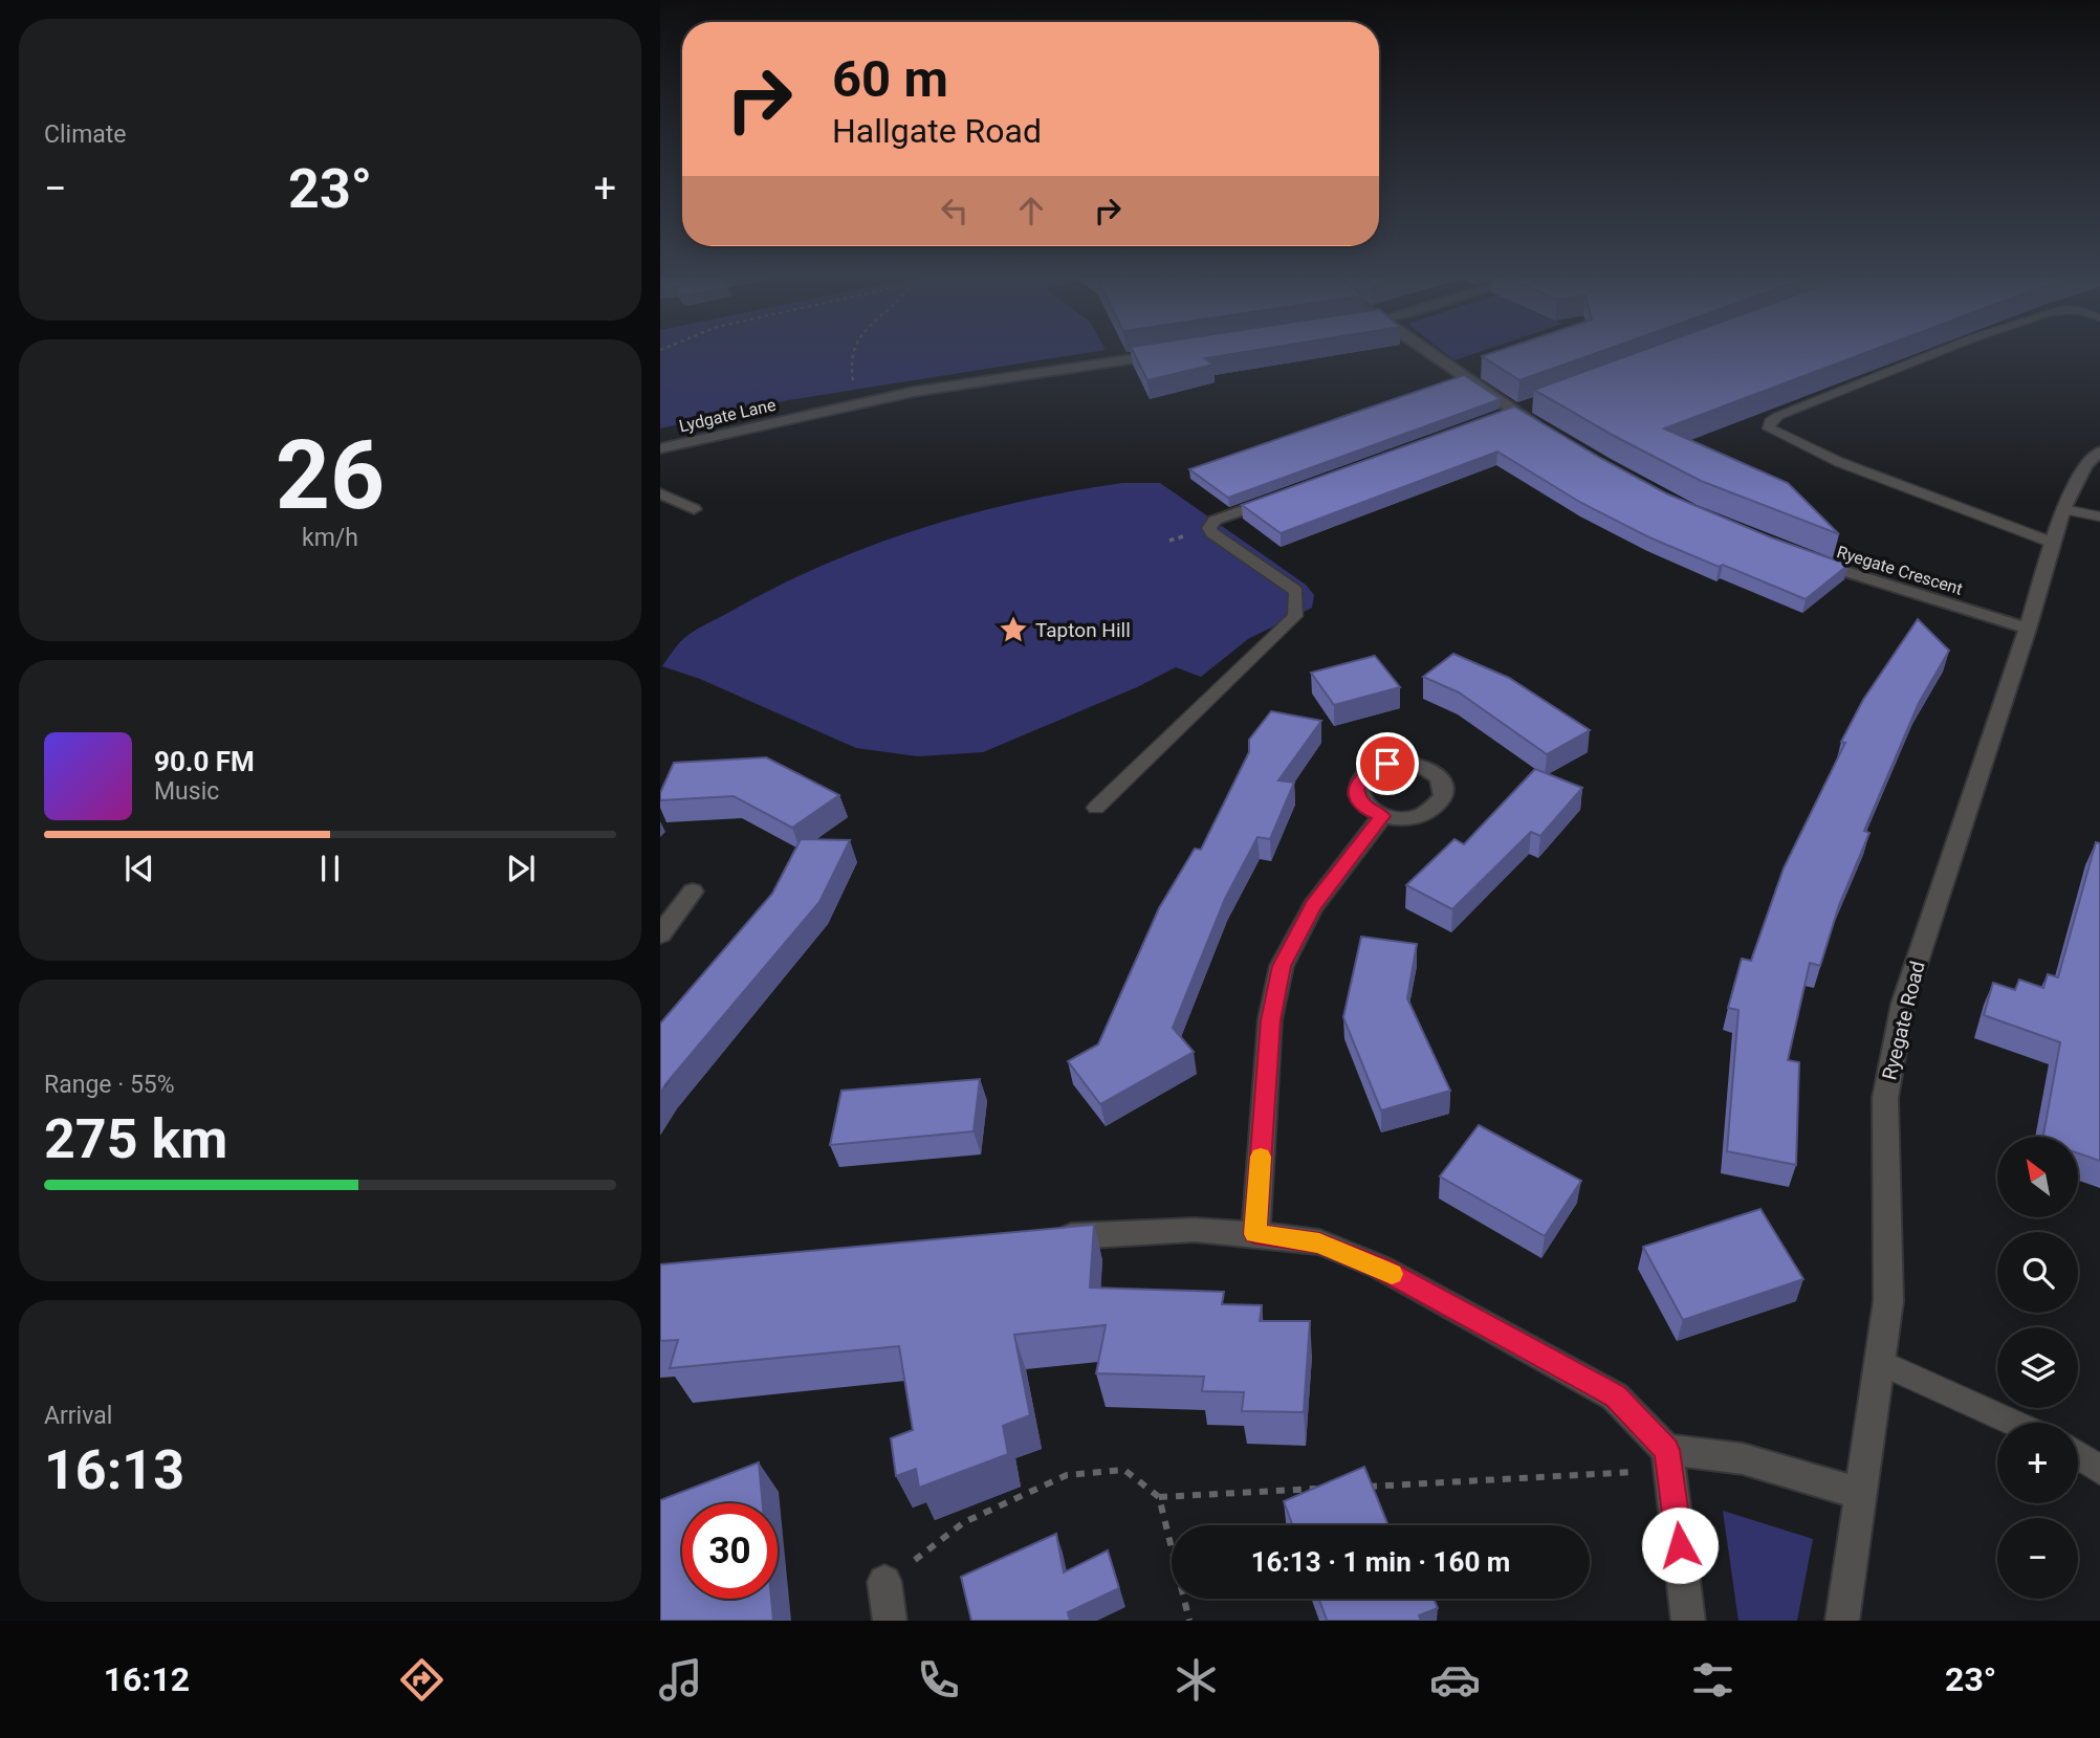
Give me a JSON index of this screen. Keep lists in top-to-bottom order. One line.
{"streets":{"street":["Lydgate Lane","Ryegate Crescent","Ryegate Road"]},"crossings":[["Ryegate Crescent","Ryegate Road"]],"places":{"place":["Tapton Hill"]},"north":"top left","page":{"tile":["Climate",["26","km/h"],["Range · 55%","275 km"],["Arrival","16:13"]],"turn":["60 m","Hallgate Road"],"heat":["−","23°","+"],"song":["90.0 FM","Music"],"map_buttons":["+","−"],"limit":"30","trip":"16:13 · 1 min · 160 m","tabs":["16:12","23°"]}}
